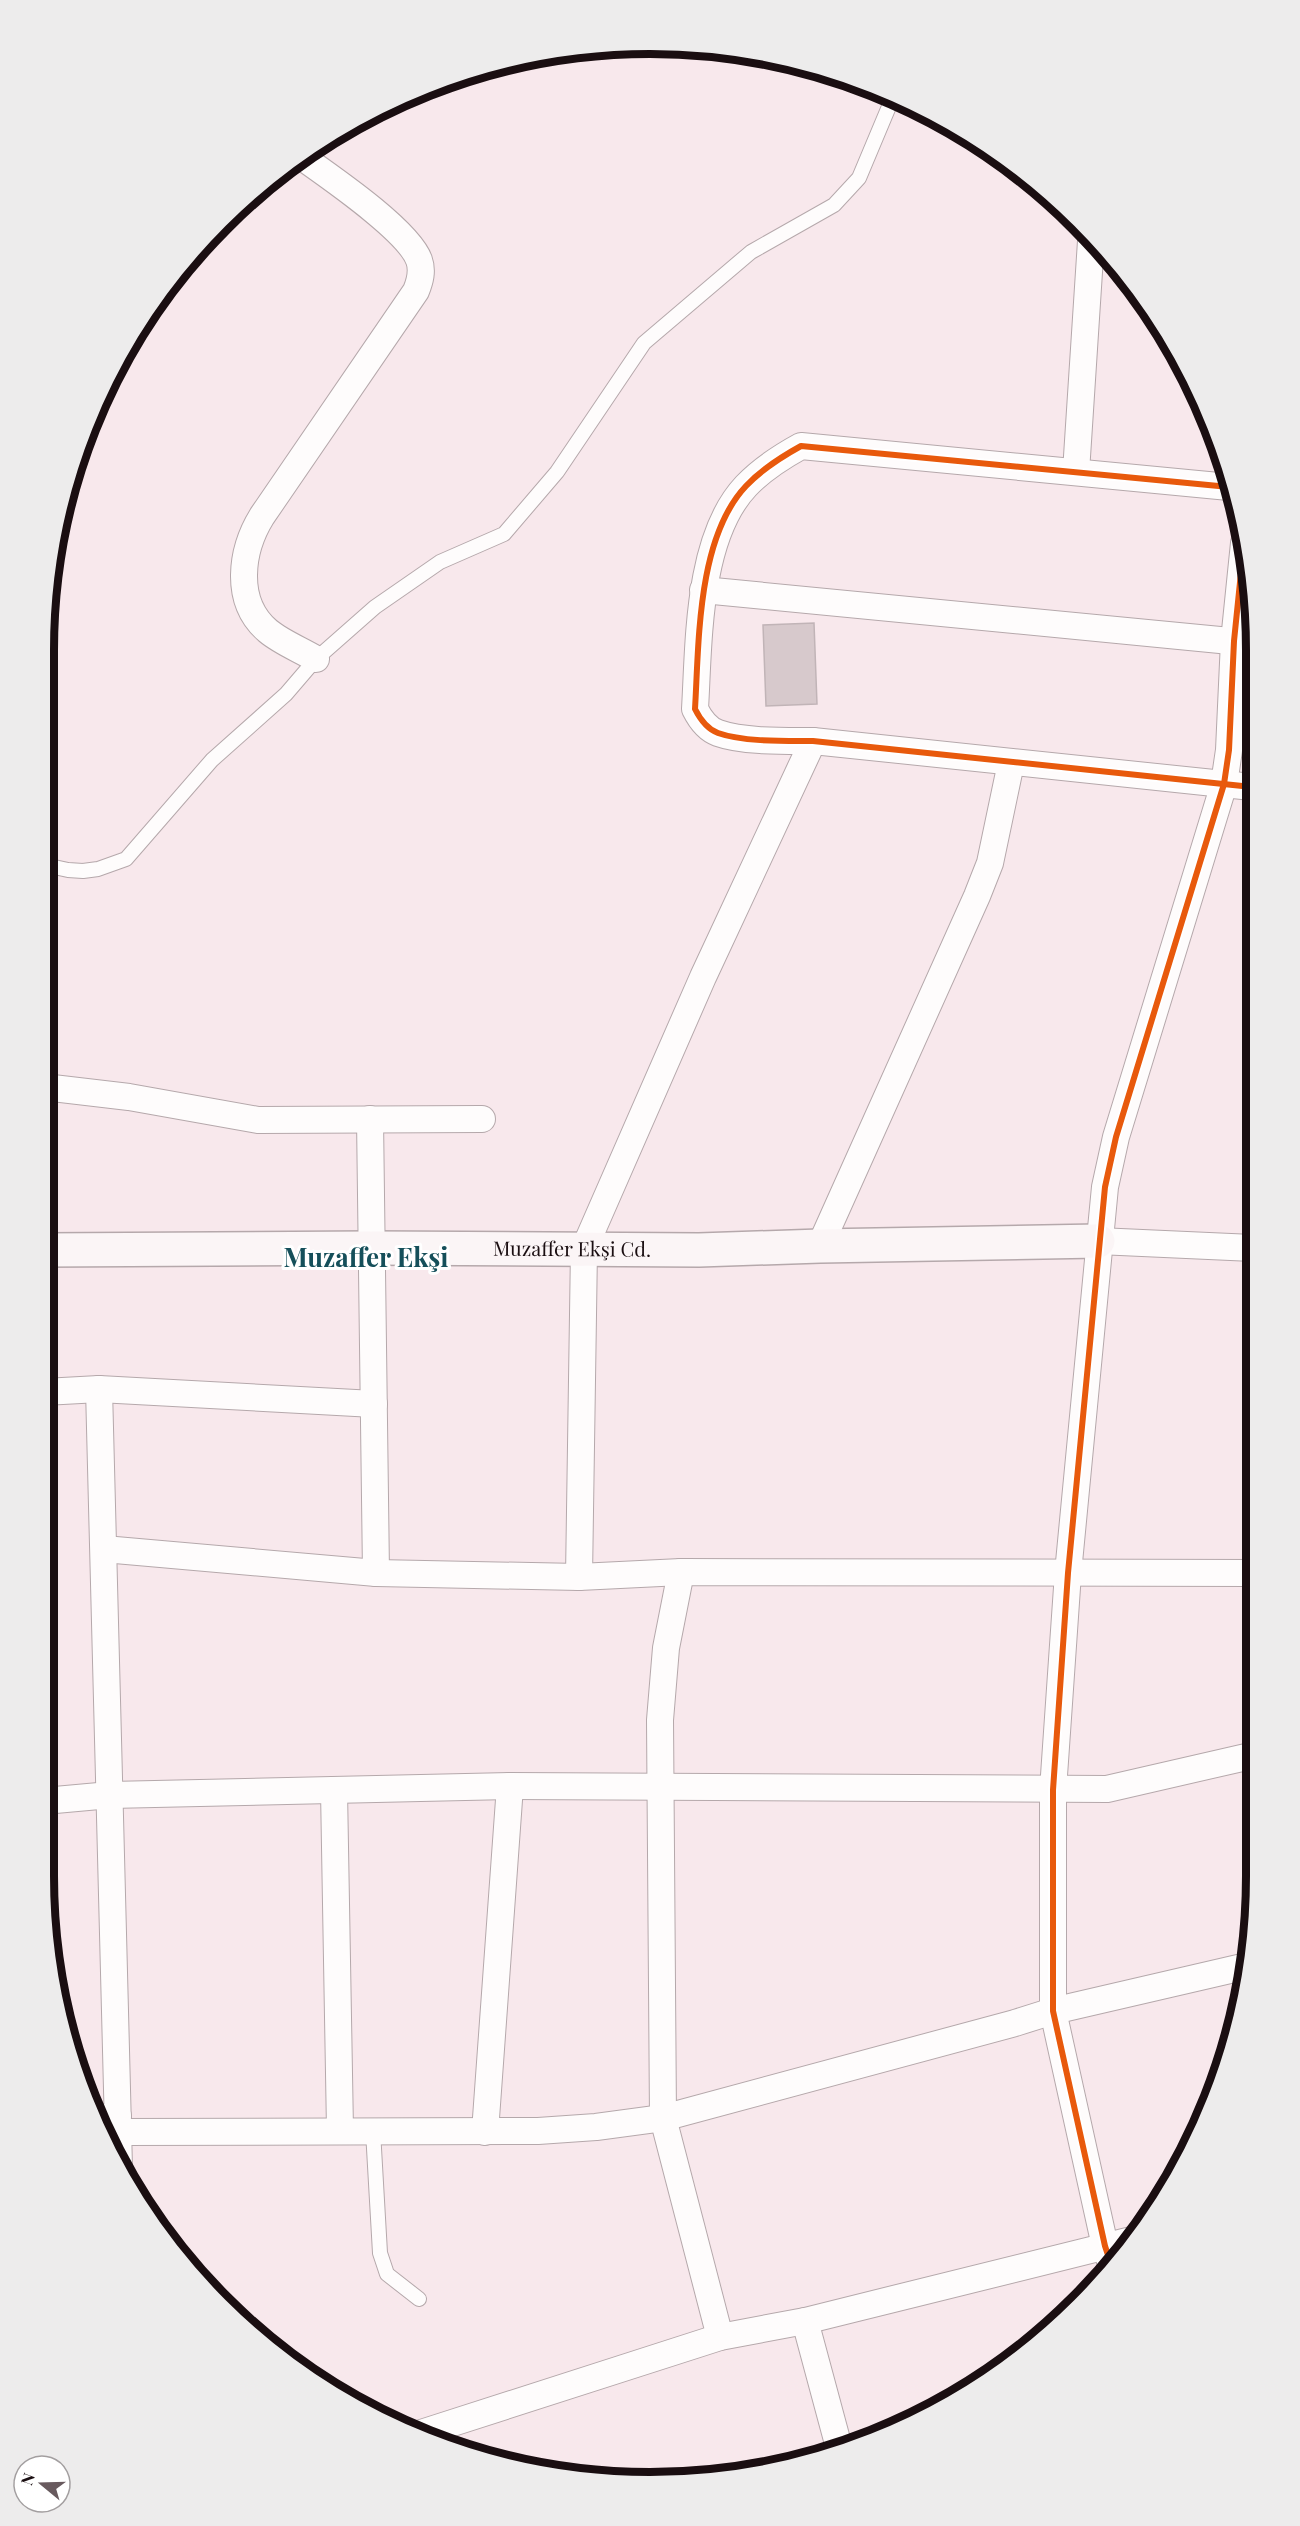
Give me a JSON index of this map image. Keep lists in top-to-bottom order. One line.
{"streets":{"street":["Muzaffer Ekşi Cd."]},"districts":["Muzaffer Ekşi"],"north":"left"}
